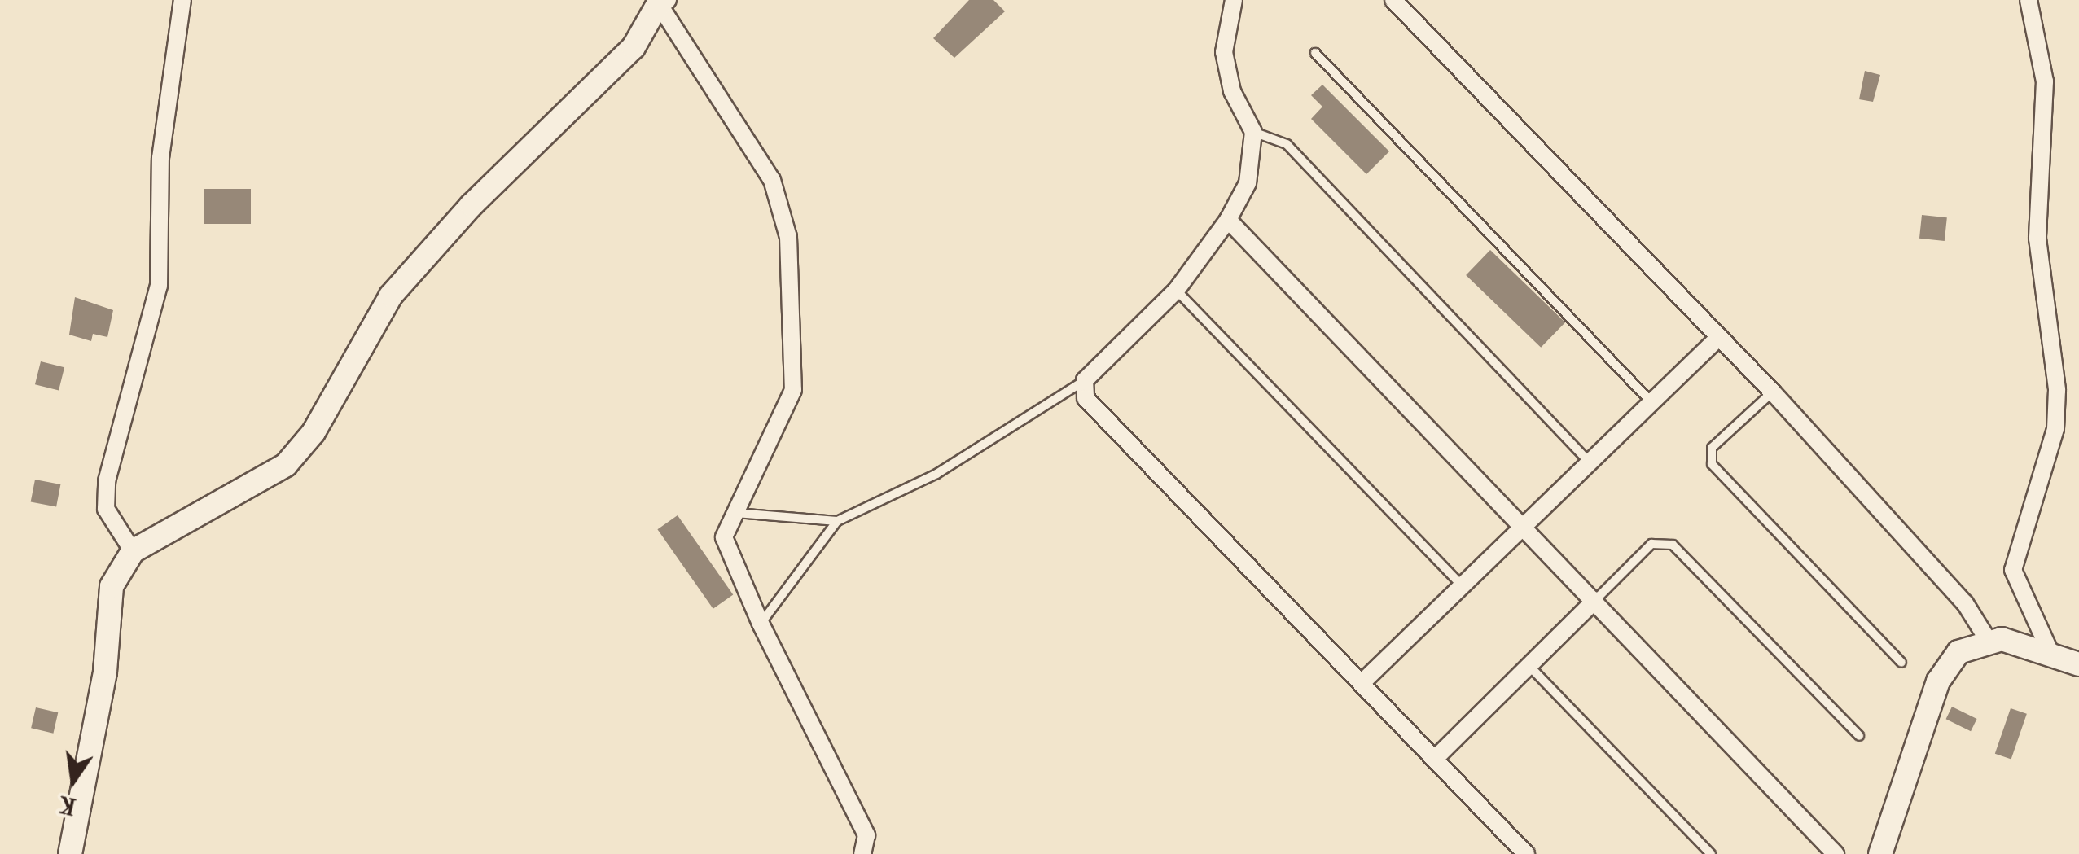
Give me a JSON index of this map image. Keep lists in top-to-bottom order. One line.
{"north":"bottom"}
